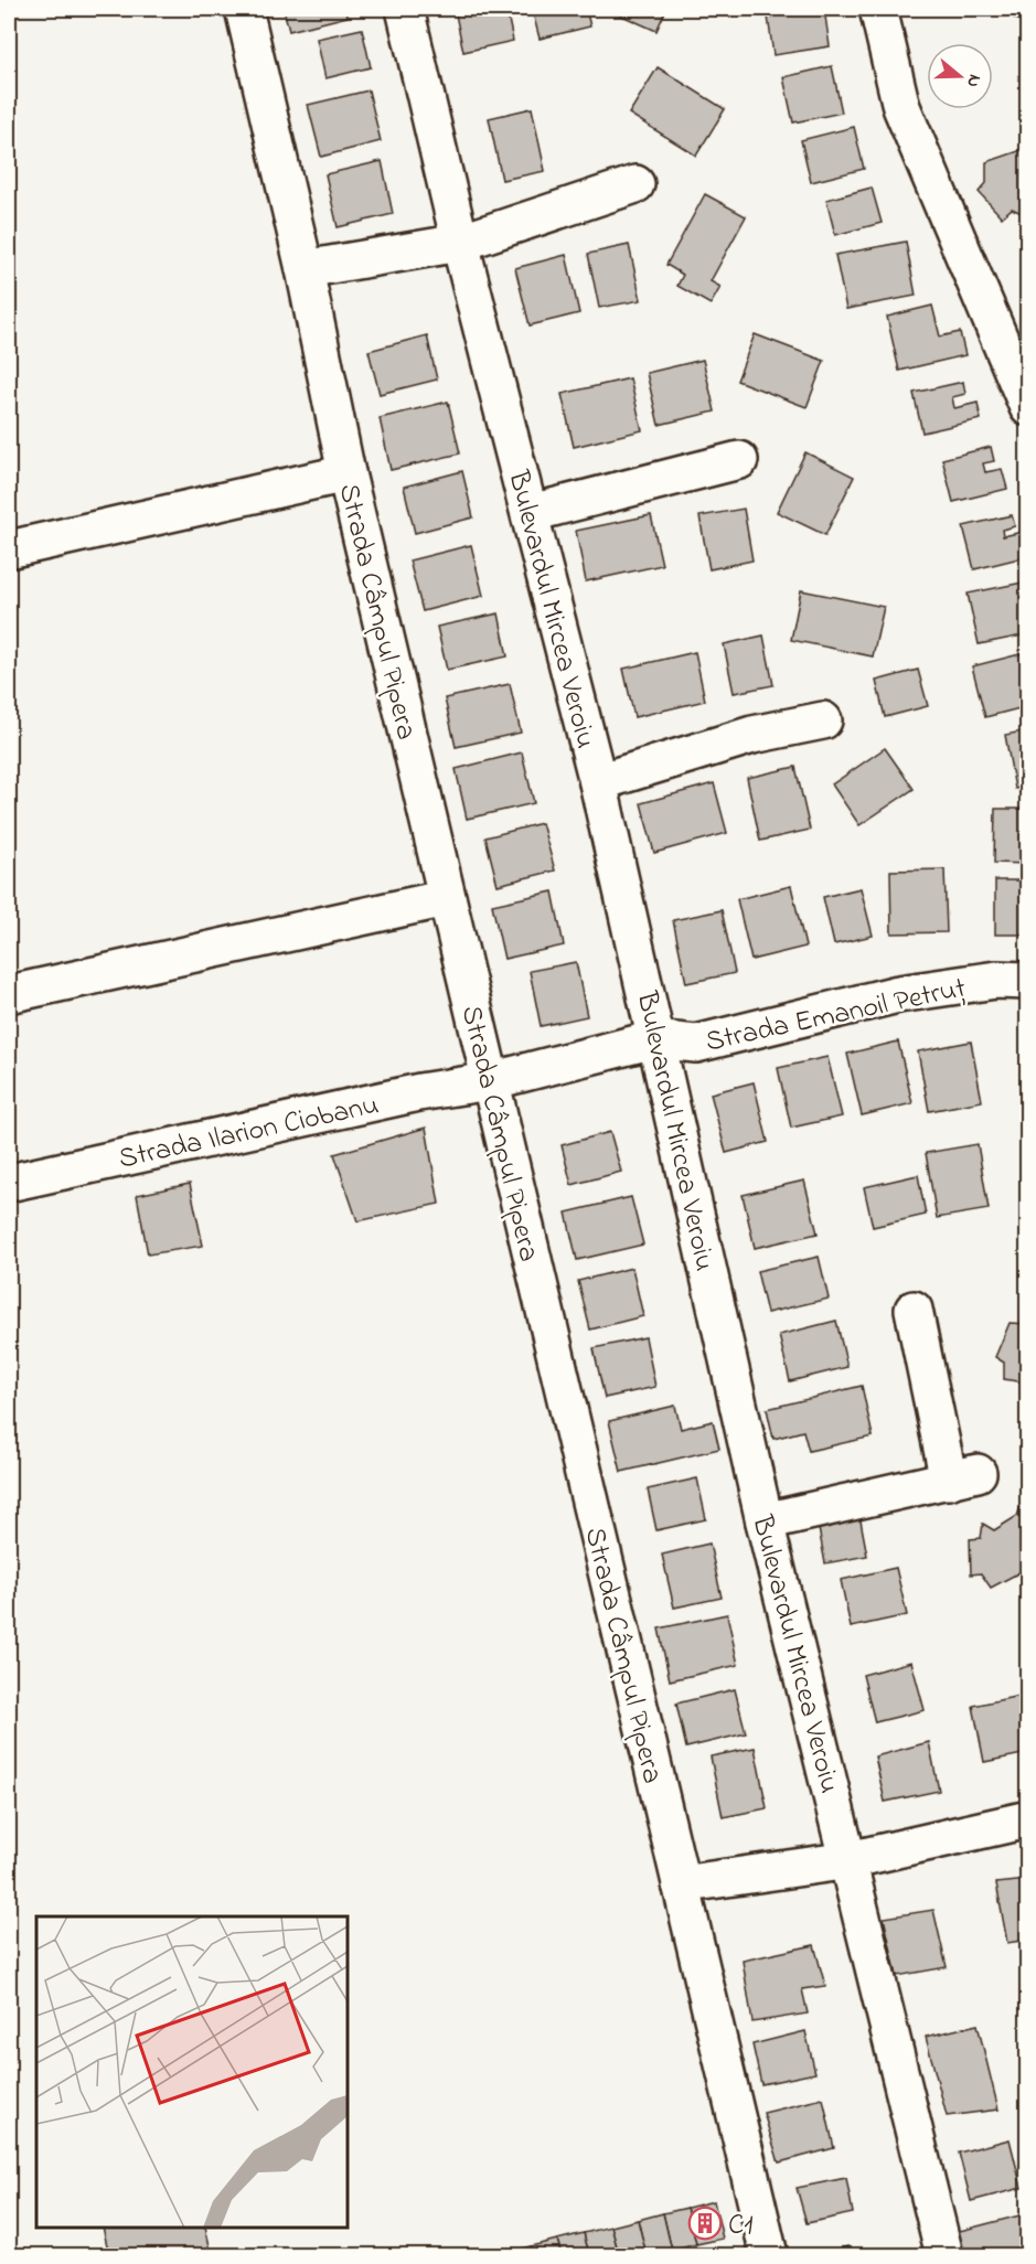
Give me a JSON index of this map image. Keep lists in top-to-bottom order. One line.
{"streets":{"street":["Bulevardul Mircea Veroiu","Strada Câmpul Pipera","Strada Emanoil Petruț","Strada Ilarion Ciobanu"]},"crossings":[["Bulevardul Mircea Veroiu","Strada Emanoil Petruț"],["Strada Câmpul Pipera","Strada Emanoil Petruț"],["Strada Câmpul Pipera","Strada Ilarion Ciobanu"],["Strada Emanoil Petruț","Strada Ilarion Ciobanu"]],"places":{"building":["C1"]},"north":"right"}
